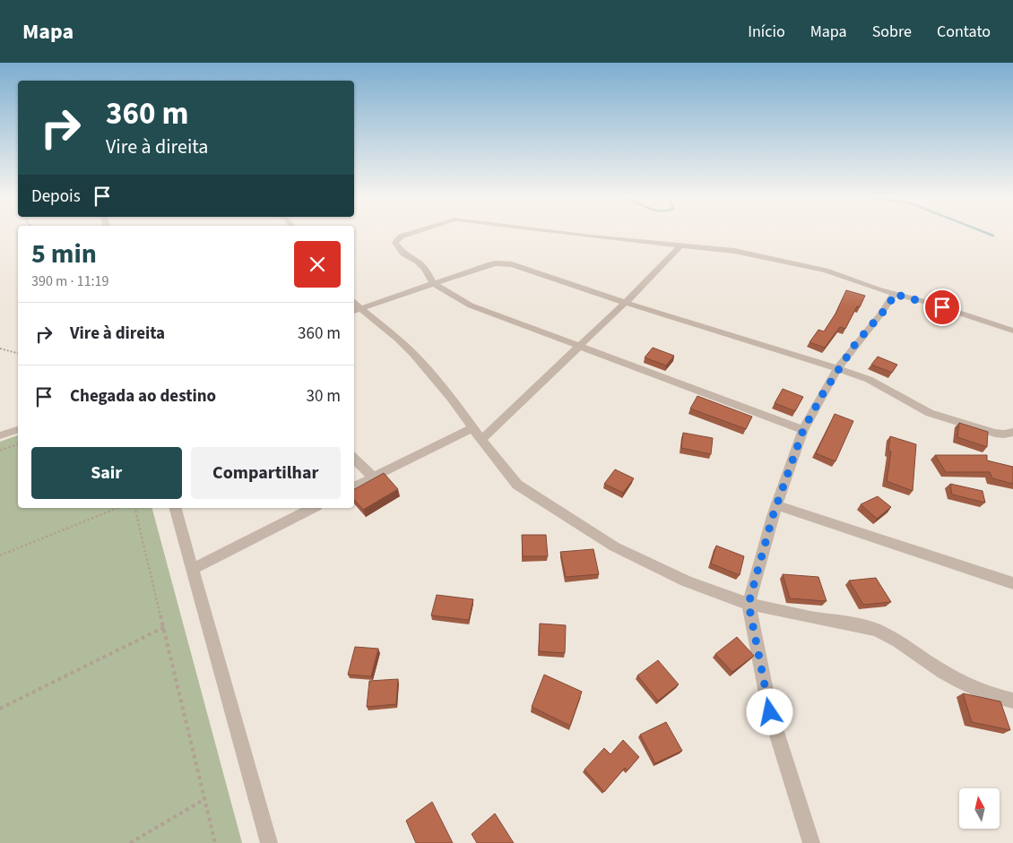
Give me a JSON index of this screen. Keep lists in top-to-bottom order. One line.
{"north":"top","page":{"header":"Mapa","nav":["Início","Mapa","Sobre","Contato"],"turn":["360 m","Vire à direita"],"then":"Depois","heading":["5 min","390 m · 11:19"],"list":[{"name":"Vire à direita","value":"360 m"},{"name":"Chegada ao destino","value":"30 m"}],"buttons":["Sair","Compartilhar"]}}
